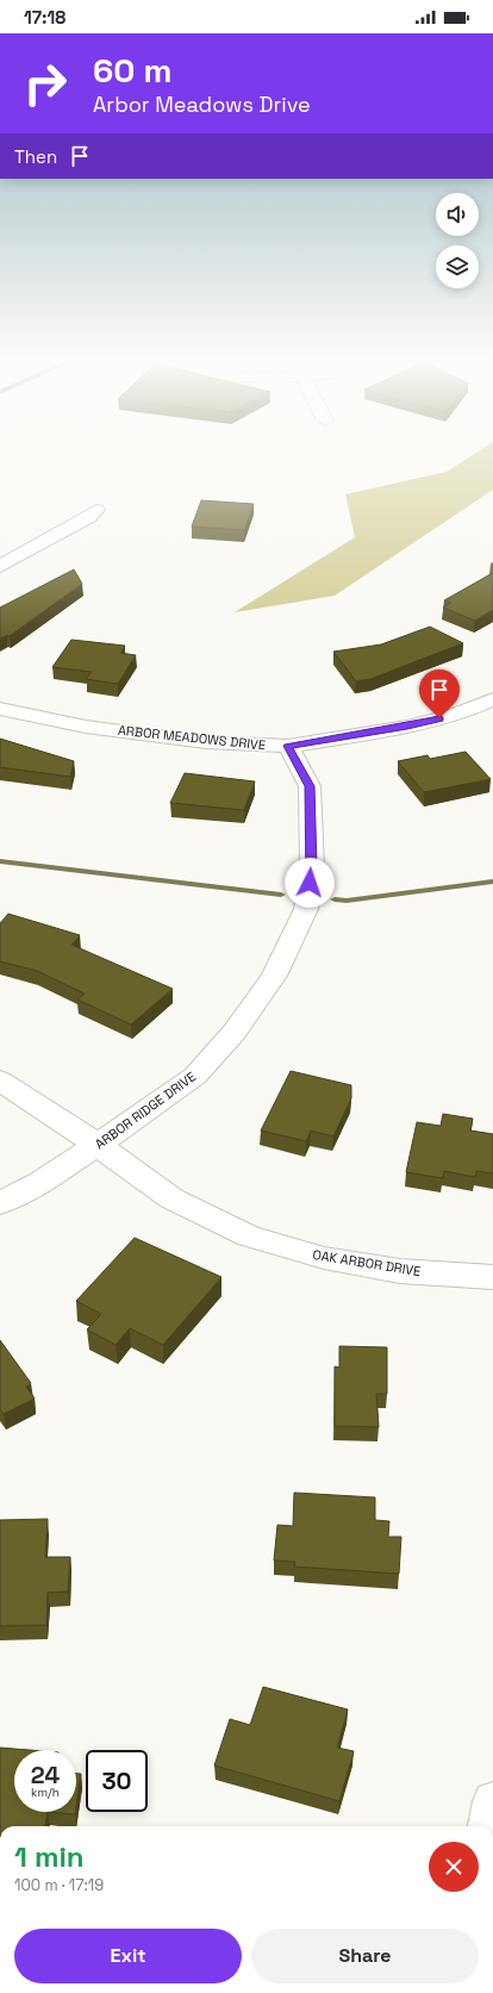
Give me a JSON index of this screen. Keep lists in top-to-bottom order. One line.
{"streets":{"street":["ARBOR MEADOWS DRIVE","ARBOR RIDGE DRIVE","OAK ARBOR DRIVE"]},"crossings":[["ARBOR MEADOWS DRIVE","ARBOR RIDGE DRIVE"],["ARBOR RIDGE DRIVE","OAK ARBOR DRIVE"]],"page":{"status":"17:18","turn":["60 m","Arbor Meadows Drive"],"then":"Then","speed":"24 km/h","limit":"30","heading":["1 min","100 m · 17:19"],"buttons":["Exit","Share"]}}
